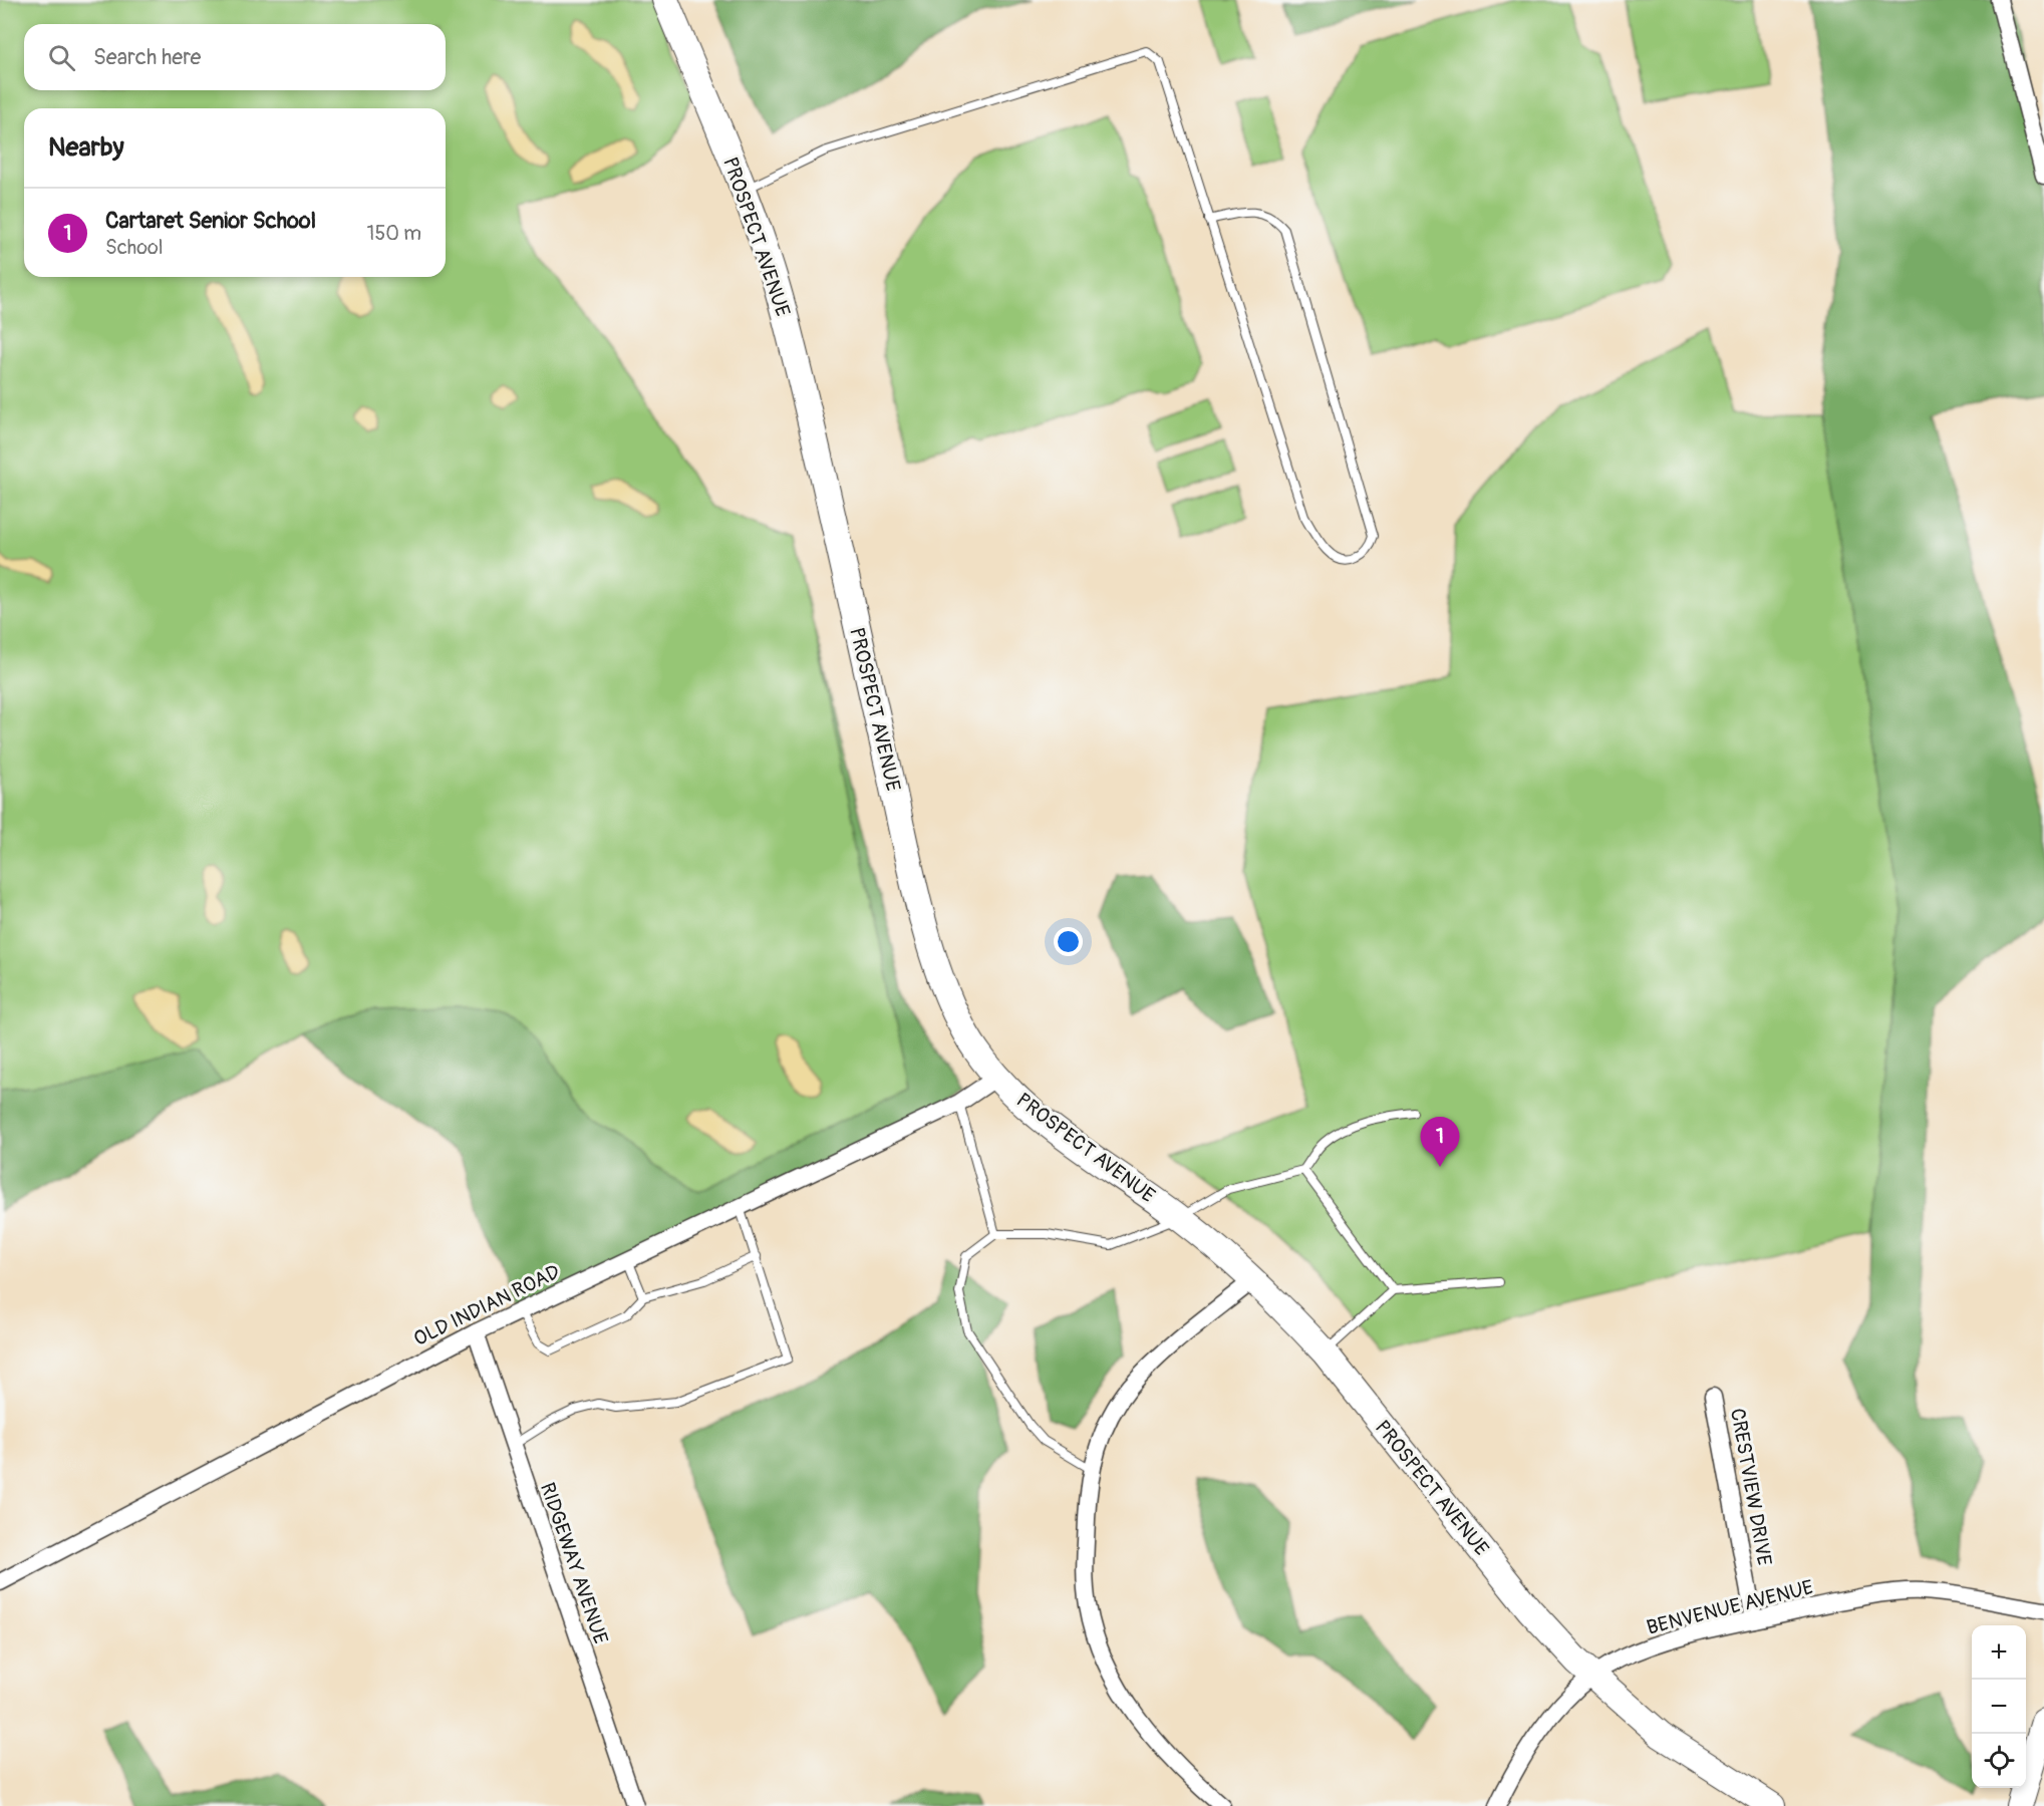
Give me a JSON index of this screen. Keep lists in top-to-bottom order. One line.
{"streets":{"main road":["PROSPECT AVENUE"],"street":["OLD INDIAN ROAD","CRESTVIEW DRIVE","RIDGEWAY AVENUE","BENVENUE AVENUE"]},"crossings":[["PROSPECT AVENUE","OLD INDIAN ROAD"],["PROSPECT AVENUE","BENVENUE AVENUE"],["OLD INDIAN ROAD","RIDGEWAY AVENUE"],["CRESTVIEW DRIVE","BENVENUE AVENUE"]],"page":{"search":"Search here","heading":"Nearby","list":[{"mark":"1","name":"Cartaret Senior School","note":"School","value":"150 m"}],"pins":"1","map_buttons":["+","−"]}}
